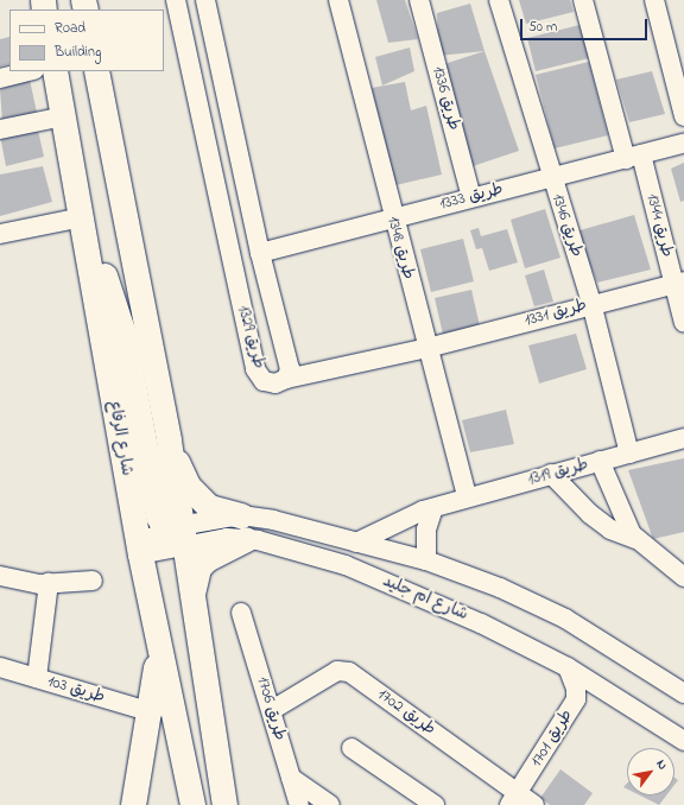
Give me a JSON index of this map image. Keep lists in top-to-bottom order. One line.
{"streets":{"main road":["شارع الرفاع"],"street":["طريق 1336","طريق 1333","طريق 1346","طريق 1344","طريق 1348","طريق 1331","طريق 1329","طريق 1319","شارع ام جليد","طريق 103","طريق 1706","طريق 1702","طريق 1701"]},"crossings":[["طريق 1336","طريق 1333"],["طريق 1333","طريق 1346"],["طريق 1333","طريق 1344"],["طريق 1333","طريق 1348"],["طريق 1333","طريق 1329"],["طريق 1346","طريق 1331"],["طريق 1346","طريق 1319"],["طريق 1344","طريق 1331"],["طريق 1348","طريق 1331"],["طريق 1348","طريق 1319"],["طريق 1331","طريق 1329"],["شارع الرفاع","شارع ام جليد"],["طريق 1319","شارع ام جليد"],["شارع ام جليد","طريق 1701"],["طريق 1706","طريق 1702"],["طريق 1702","طريق 1701"]],"legend":["Road","Building"],"scale_bar":"50 m","north":"top right"}
